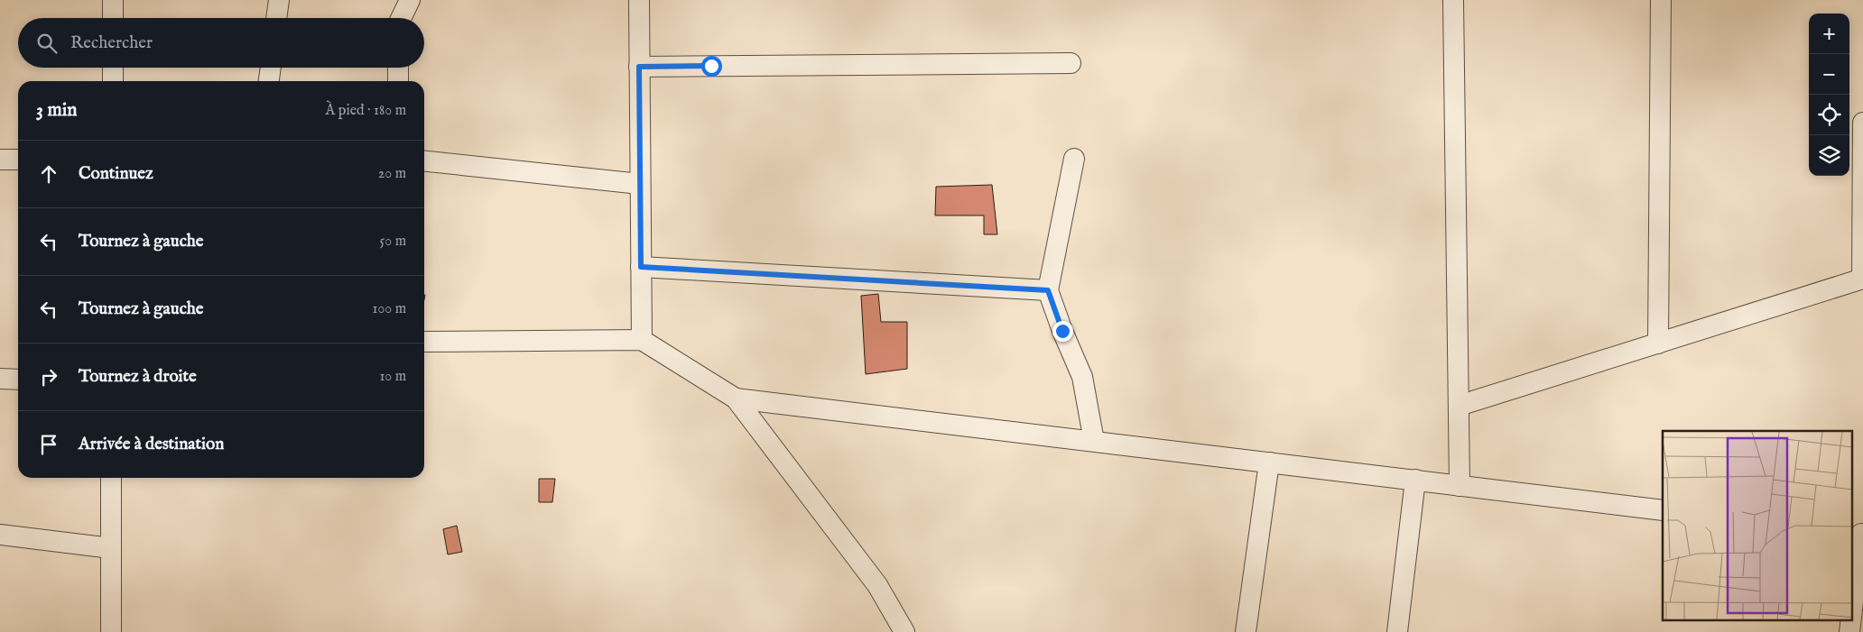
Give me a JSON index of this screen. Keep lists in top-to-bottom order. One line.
{"page":{"map_buttons":["+","−"],"search":"Rechercher","heading":["3 min","À pied · 180 m"],"list":[["Continuez","20 m"],["Tournez à gauche","50 m"],["Tournez à gauche","100 m"],["Tournez à droite","10 m"],"Arrivée à destination"]}}
